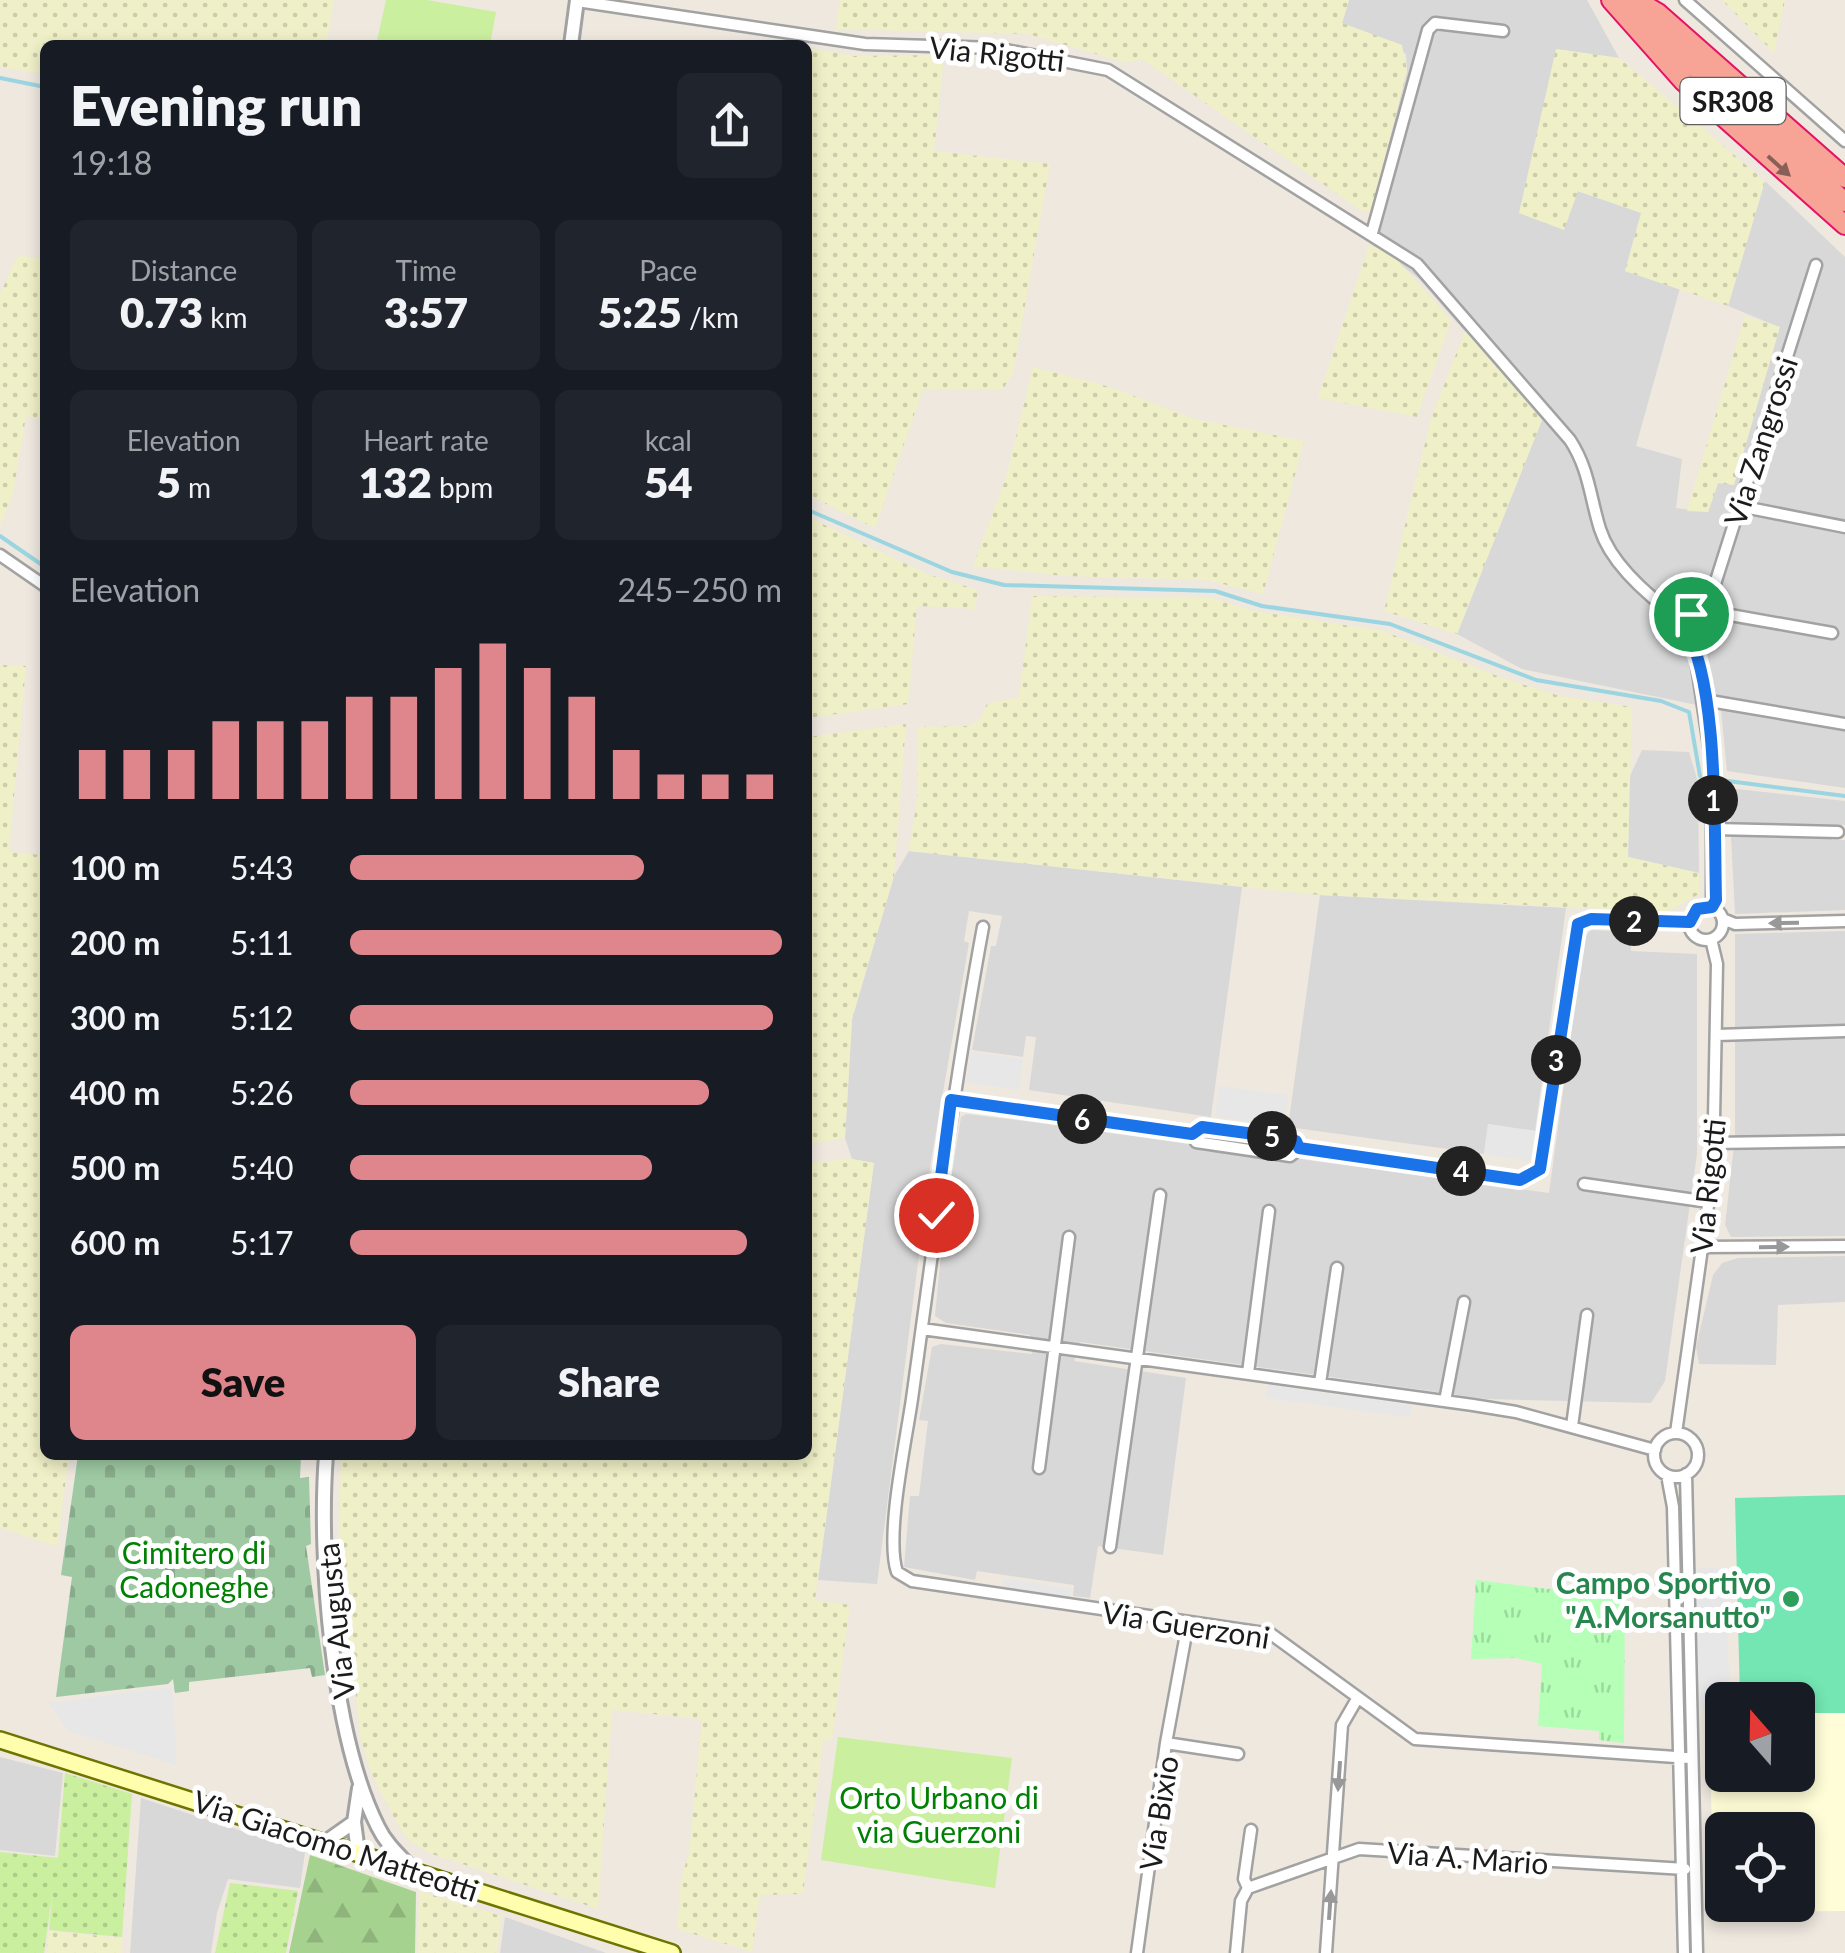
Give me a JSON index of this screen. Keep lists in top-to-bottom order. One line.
{"streets":{"highway":["SR308"],"main road":["Via Giacomo Matteotti"],"street":["Via Rigotti","Via Zangrossi","Via Augusta","Via Guerzoni","Via Bixio","Via A. Mario"]},"crossings":[["Via Augusta","Via Giacomo Matteotti"]],"parks":["Cimitero di Cadoneghe","Orto Urbano di via Guerzoni"],"places":["Campo Sportivo \"A.Morsanutto\""],"north":"top","page":{"heading":["Evening run","19:18"],"stats":[["Distance","0.73 km"],["Time","3:57"],["Pace","5:25 /km"],["Elevation","5 m"],["Heart rate","132 bpm"],["kcal","54"]],"chart":["Elevation","245–250 m"],"pins":["1","2","3","6","5","4"],"list":[{"name":"100 m","note":"5:43"},{"name":"200 m","note":"5:11"},{"name":"300 m","note":"5:12"},{"name":"400 m","note":"5:26"},{"name":"500 m","note":"5:40"},{"name":"600 m","note":"5:17"}],"buttons":["Save","Share"]}}
